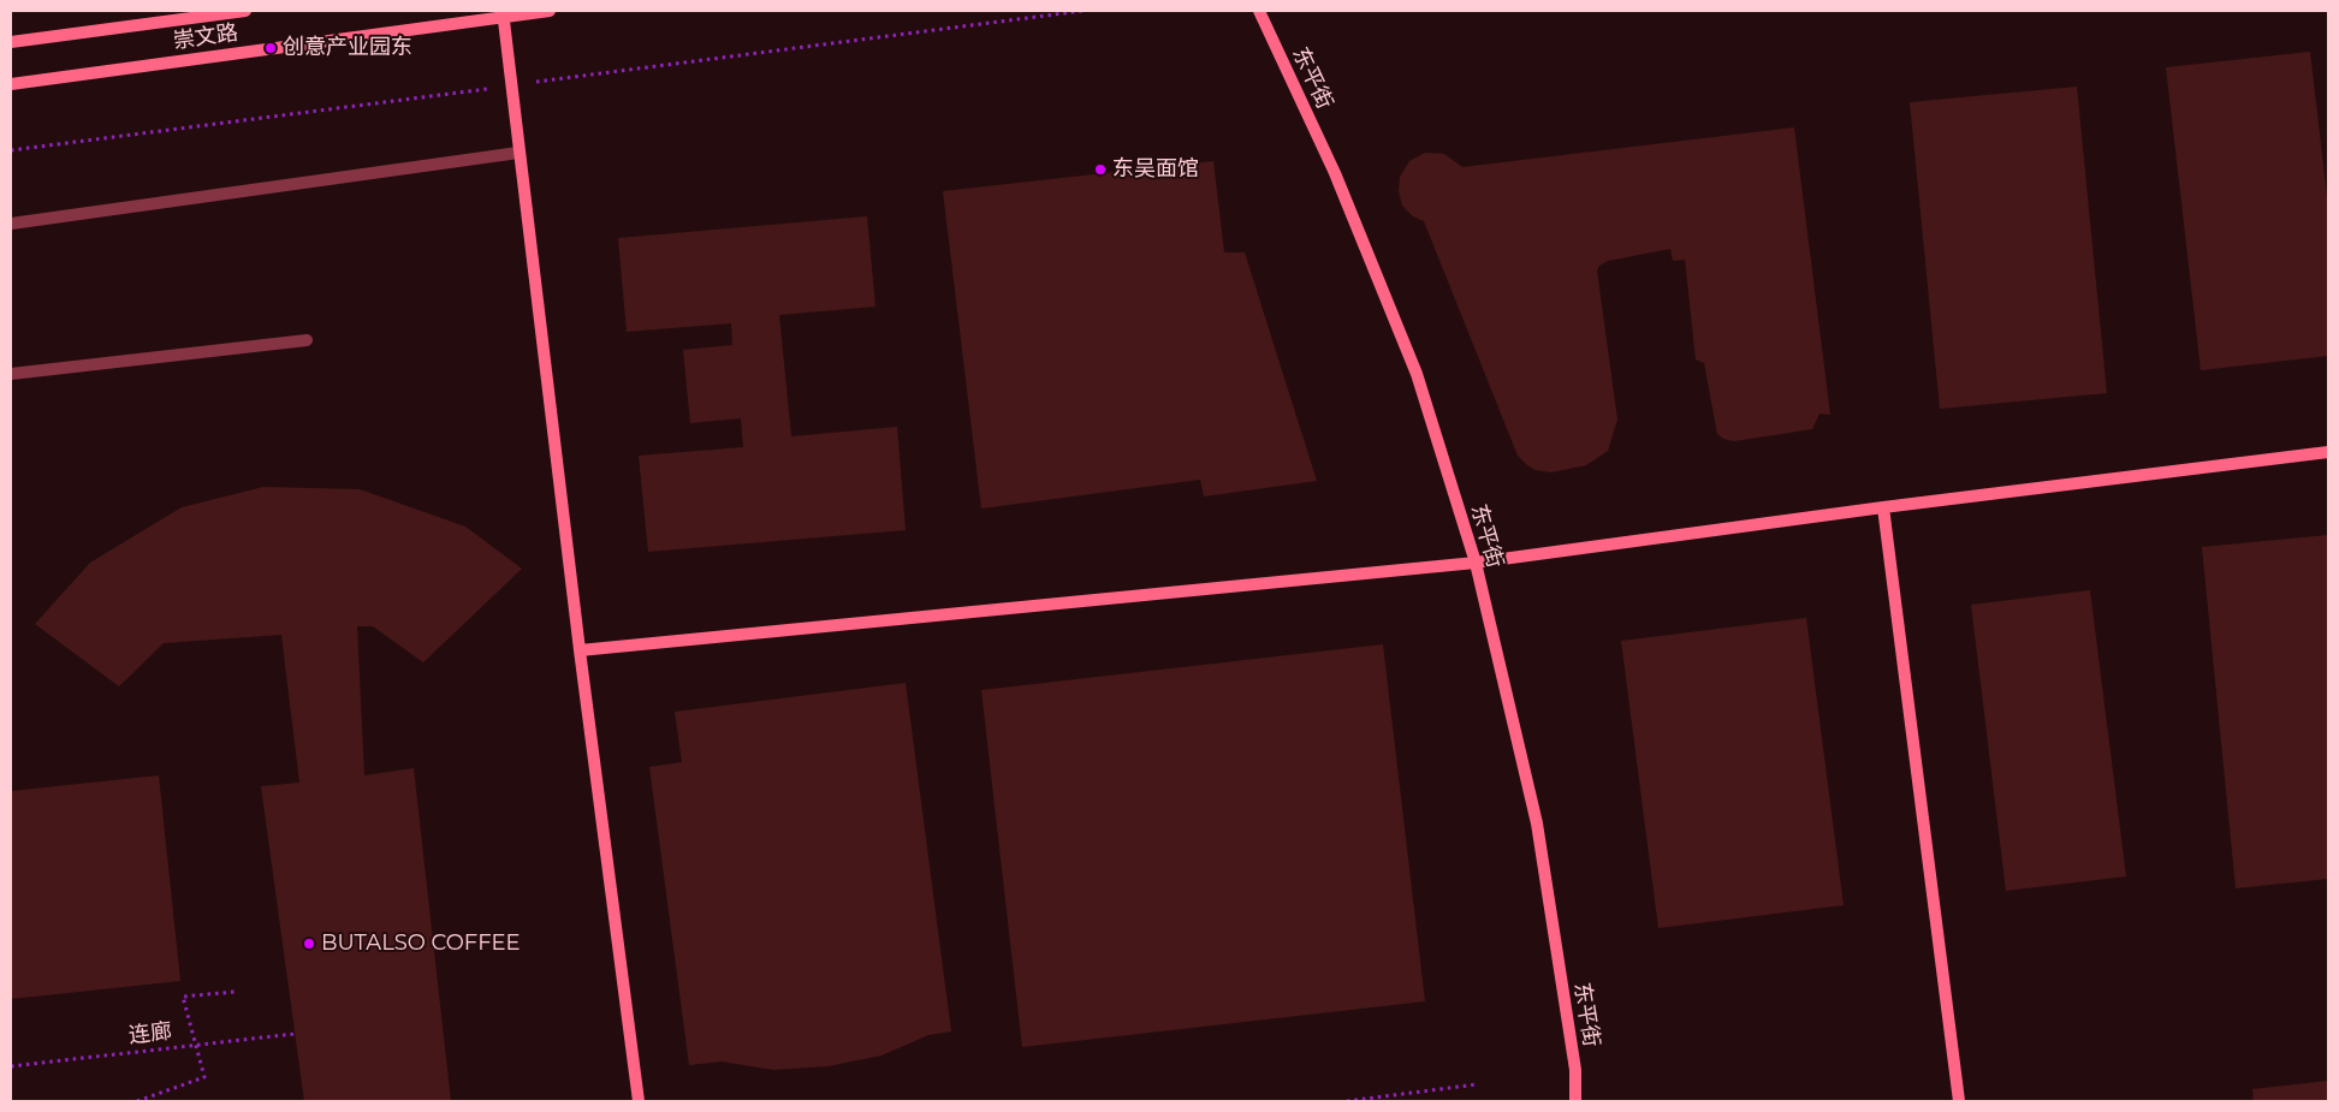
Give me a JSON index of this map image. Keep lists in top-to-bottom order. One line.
{"streets":{"street":["崇文路","东平街"],"path":["连廊"]},"places":["创意产业园东","东吴面馆","BUTALSO COFFEE"]}
